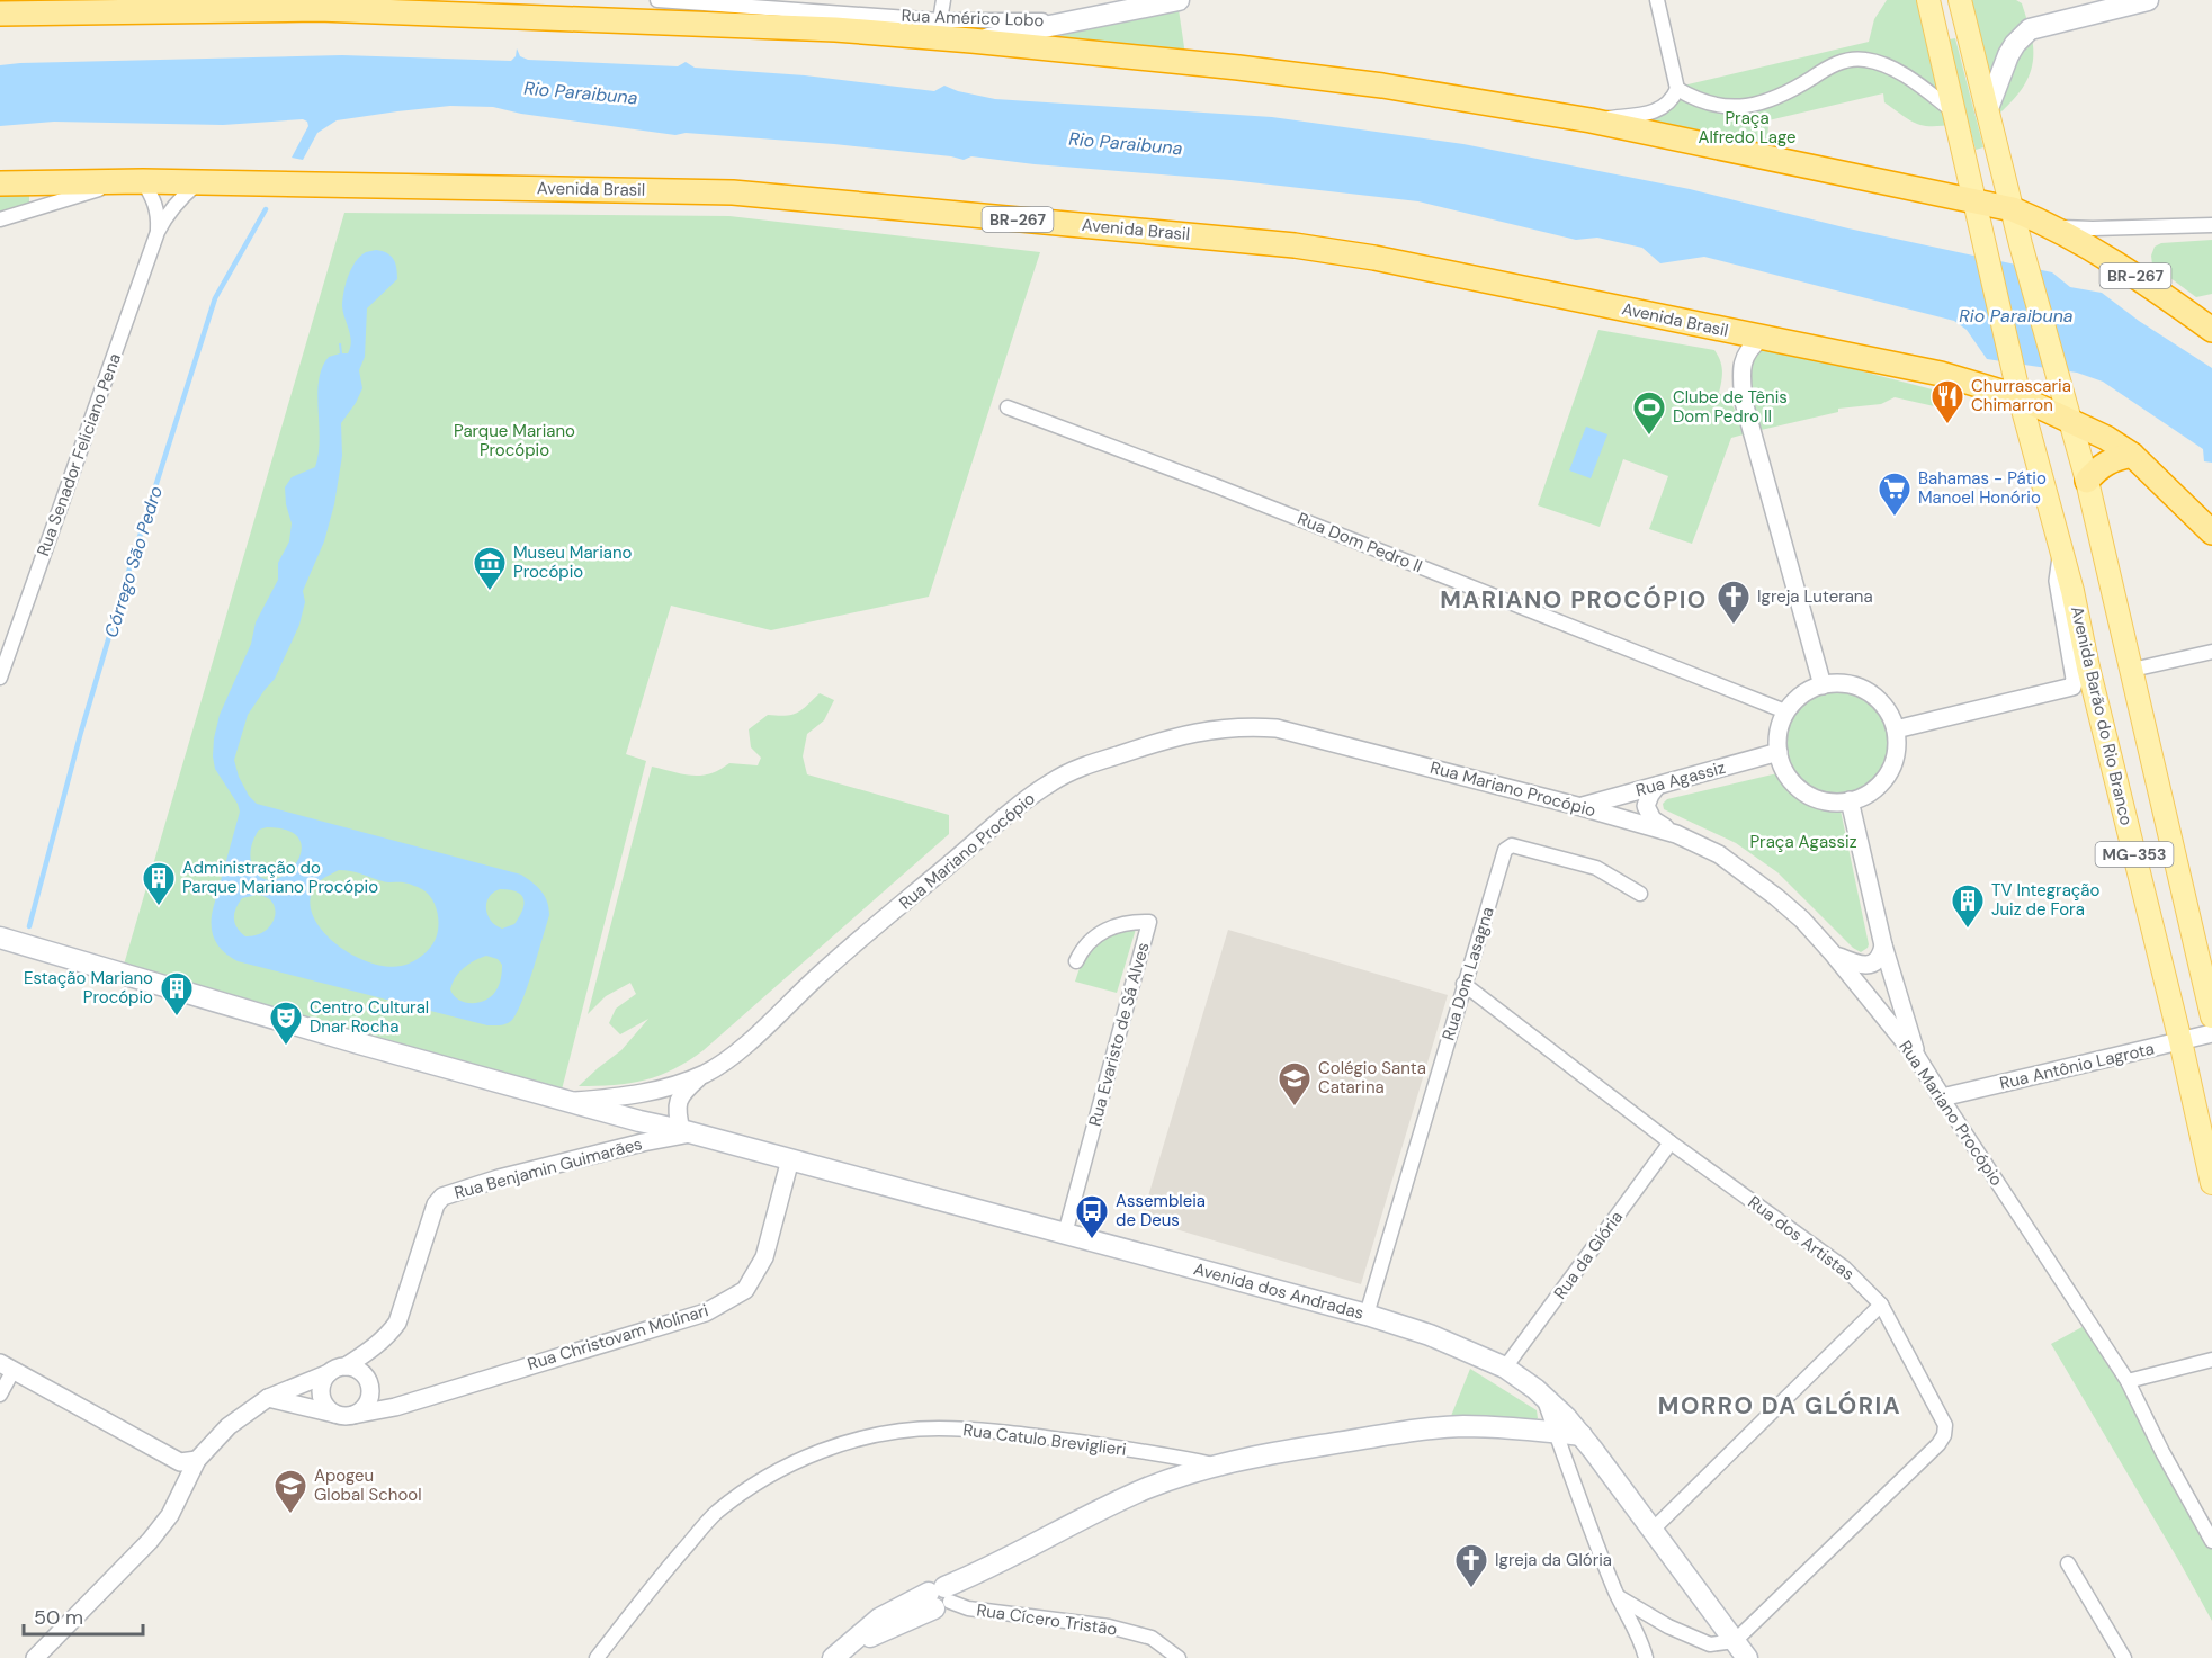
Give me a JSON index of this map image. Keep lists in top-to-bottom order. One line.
{"streets":{"highway":["Avenida Brasil","BR-267"],"main road":["Rua Américo Lobo","Avenida Barão do Rio Branco","Rua Mariano Procópio","MG-353","Avenida dos Andradas"],"street":["Rua Senador Feliciano Pena","Rua Dom Pedro II","Rua Agassiz","Rua Dom Lasagna","Rua Evaristo de Sá Alves","Rua Antônio Lagrota","Rua Benjamin Guimarães","Rua dos Artistas","Rua da Glória","Rua Christovam Molinari","Rua Catulo Breviglieri","Rua Cícero Tristão"]},"crossings":[["Rua Américo Lobo","BR-267"],["Avenida Brasil","Rua Senador Feliciano Pena"],["Avenida Brasil","Avenida Barão do Rio Branco"],["BR-267","Avenida Barão do Rio Branco"],["Rua Dom Pedro II","Rua Agassiz"],["Avenida Barão do Rio Branco","Rua Antônio Lagrota"],["Rua Agassiz","Rua Mariano Procópio"],["Rua Mariano Procópio","Rua Antônio Lagrota"],["Rua Mariano Procópio","Rua Benjamin Guimarães"],["Rua Mariano Procópio","Avenida dos Andradas"],["Rua Dom Lasagna","Rua dos Artistas"],["Rua Dom Lasagna","Avenida dos Andradas"],["Rua Evaristo de Sá Alves","Avenida dos Andradas"],["Rua Benjamin Guimarães","Avenida dos Andradas"],["Rua Benjamin Guimarães","Rua Christovam Molinari"],["Rua dos Artistas","Rua da Glória"],["Rua dos Artistas","Avenida dos Andradas"],["Rua da Glória","Avenida dos Andradas"],["Avenida dos Andradas","Rua Christovam Molinari"]],"districts":["MARIANO PROCÓPIO","MORRO DA GLÓRIA"],"water":["Rio Paraibuna","Córrego São Pedro"],"parks":["Praça Alfredo Lage","Parque Mariano Procópio","Praça Agassiz"],"places":{"restaurant":["Churrascaria Chimarron"],"sports":["Clube de Tênis Dom Pedro II"],"supermarket":["Bahamas - Pátio Manoel Honório"],"museum":["Museu Mariano Procópio"],"church":["Igreja Luterana","Igreja da Glória"],"building":["Administração do Parque Mariano Procópio","TV Integração Juiz de Fora","Estação Mariano Procópio"],"theatre":["Centro Cultural Dnar Rocha"],"school or university":["Colégio Santa Catarina","Apogeu Global School"],"bus stop":["Assembleia de Deus"]},"scale_bar":"50 m"}
